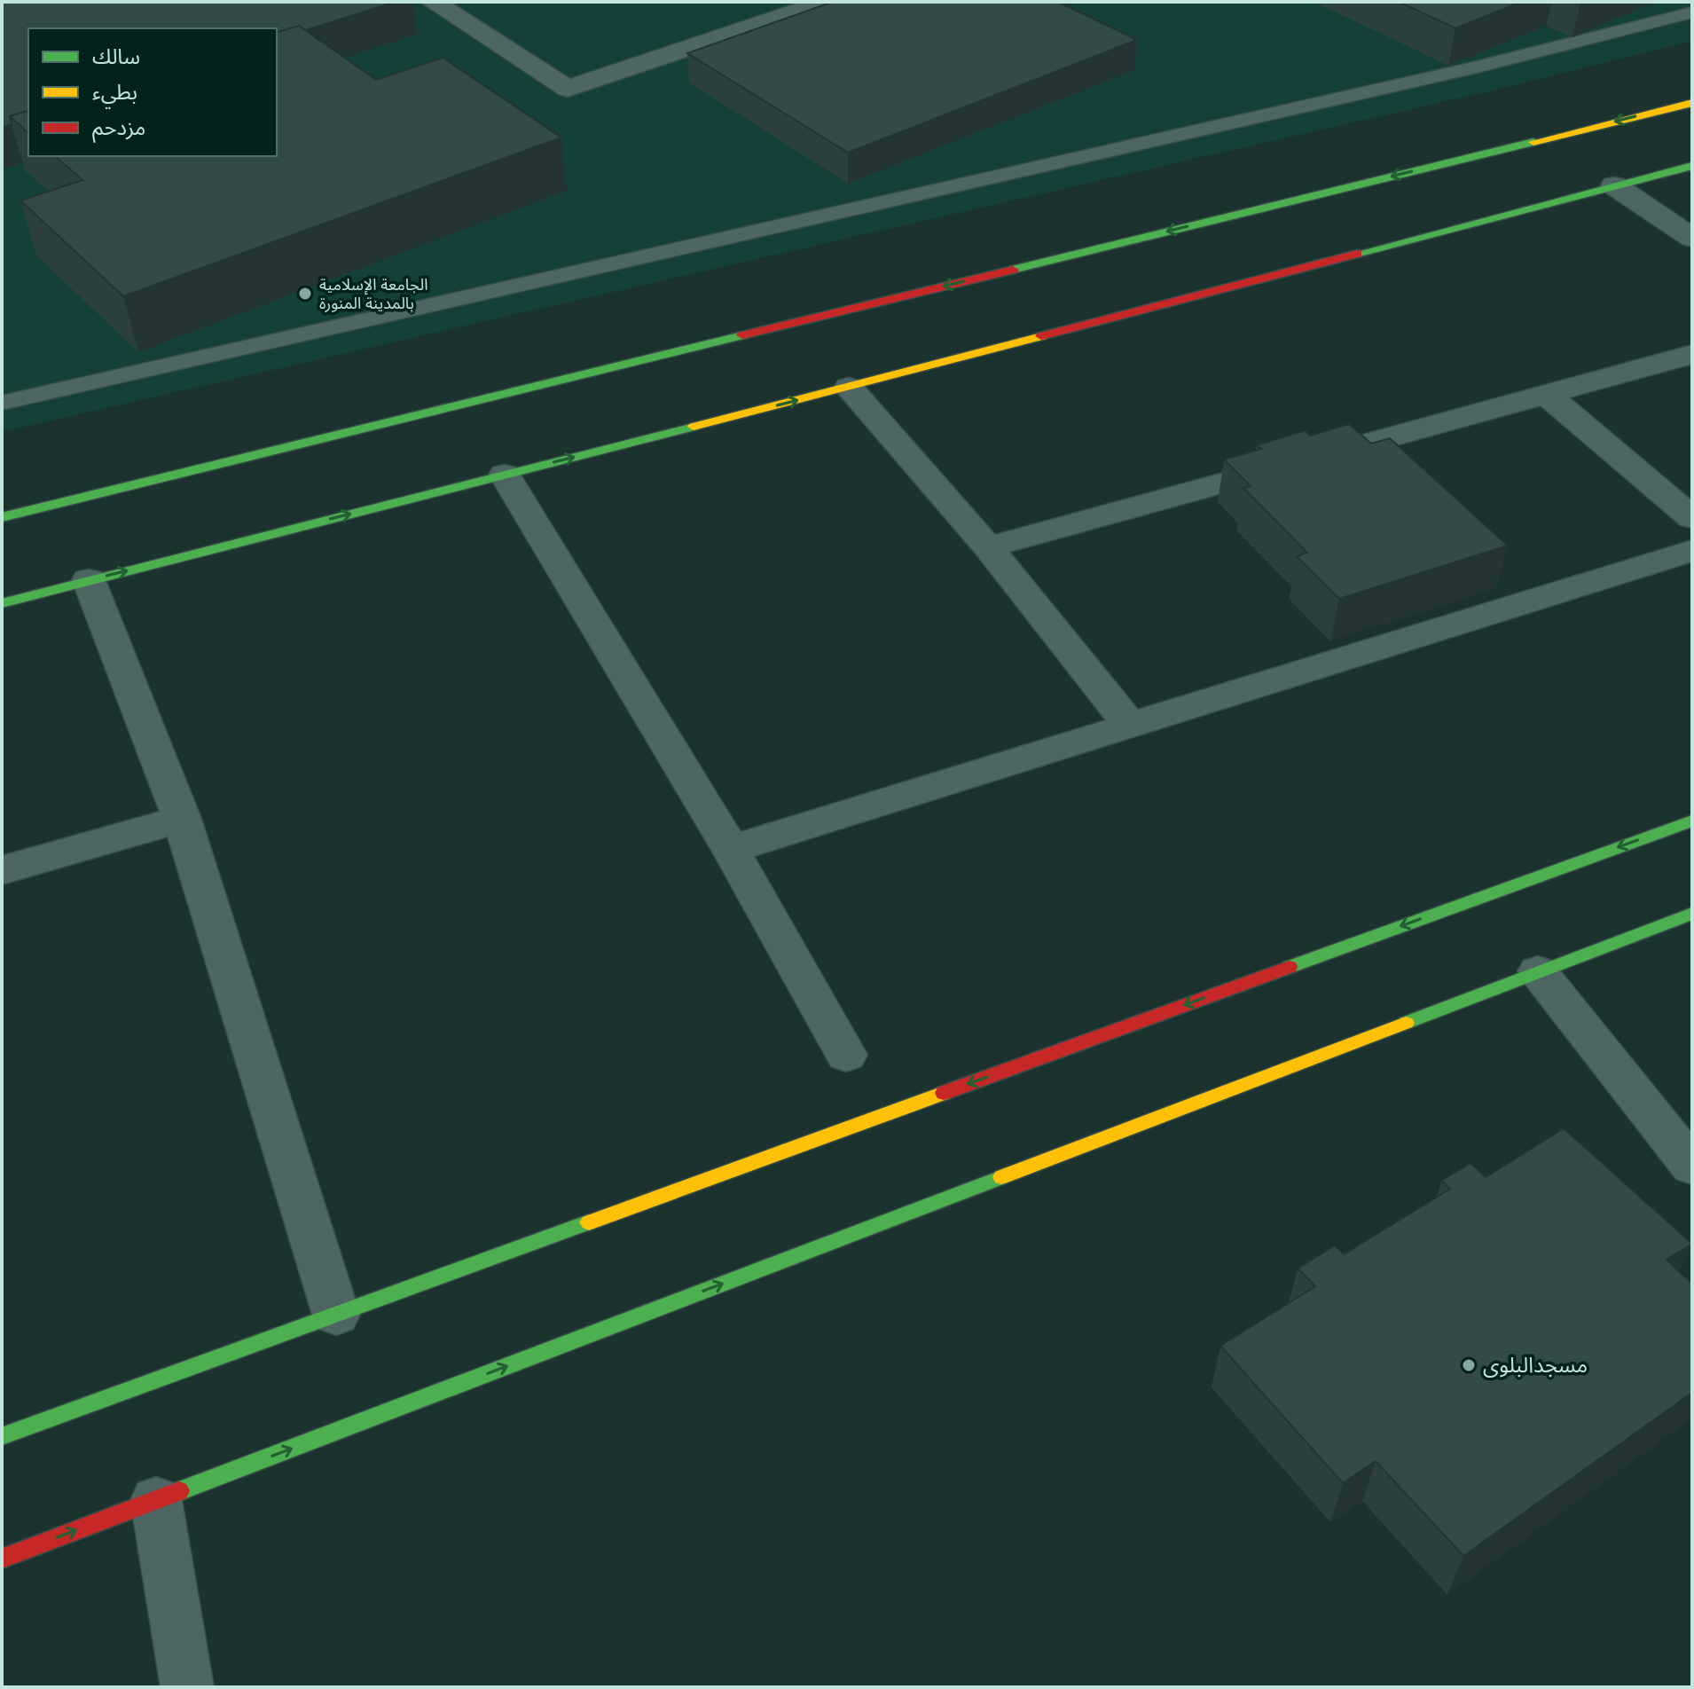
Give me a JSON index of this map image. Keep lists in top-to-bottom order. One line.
{"places":["الجامعة الإسلامية بالمدينة المنورة","مسجدالبلوی"],"legend":["سالك","بطيء","مزدحم"]}
